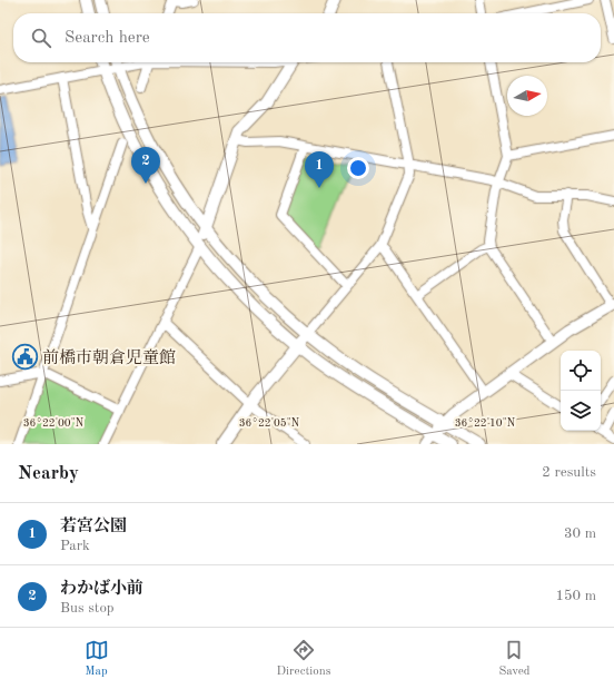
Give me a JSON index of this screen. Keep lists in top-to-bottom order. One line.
{"places":{"public building":["前橋市朝倉児童館"]},"north":"right","page":{"search":"Search here","pins":["2","1"],"heading":["Nearby","2 results"],"list":[{"mark":"1","name":"若宮公園","note":"Park","value":"30 m"},{"mark":"2","name":"わかば小前","note":"Bus stop","value":"150 m"}],"nav":["Map","Directions","Saved"]},"coordinates":["36°22'00\"N","36°22'05\"N","36°22'10\"N"]}
